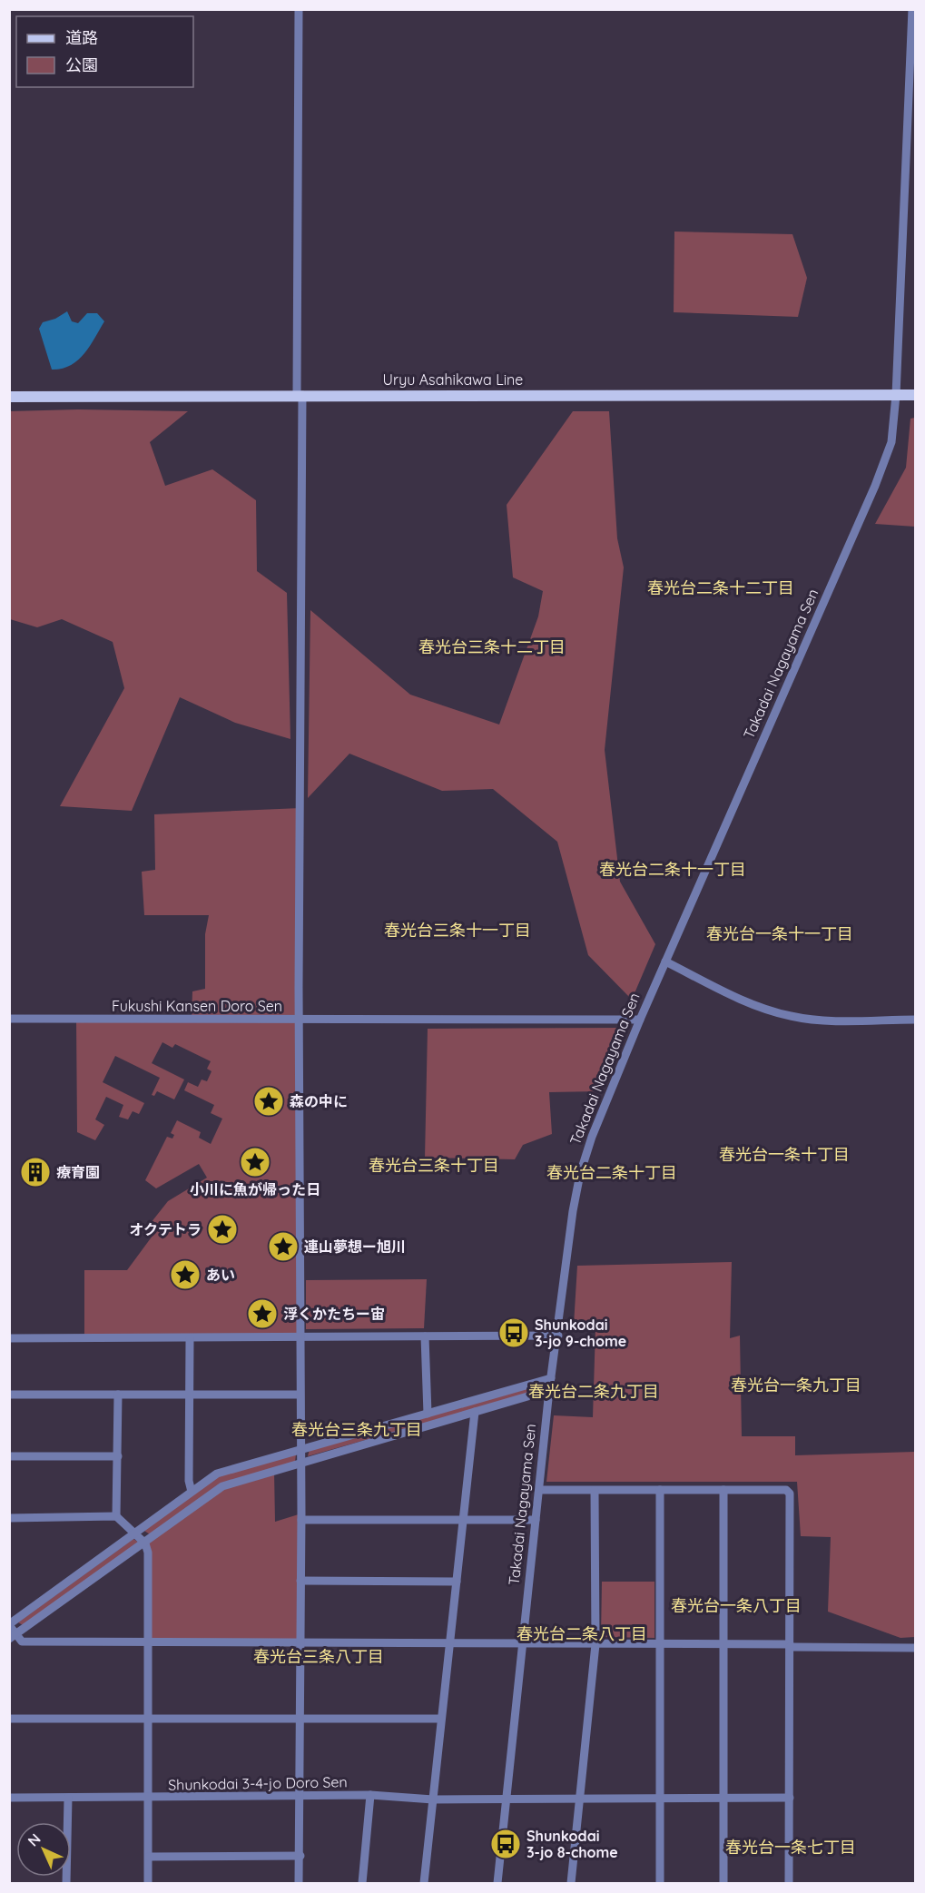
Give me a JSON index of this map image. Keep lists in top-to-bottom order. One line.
{"streets":{"main road":["Uryu Asahikawa Line"],"street":["Takadai Nagayama Sen","Fukushi Kansen Doro Sen","Shunkodai 3-4-jo Doro Sen"]},"crossings":[["Uryu Asahikawa Line","Takadai Nagayama Sen"],["Takadai Nagayama Sen","Shunkodai 3-4-jo Doro Sen"],["Fukushi Kansen Doro Sen","Shunkodai 3-4-jo Doro Sen"]],"districts":["春光台二条十二丁目","春光台三条十二丁目","春光台二条十一丁目","春光台三条十一丁目","春光台一条十一丁目","春光台一条十丁目","春光台三条十丁目","春光台二条十丁目","春光台一条九丁目","春光台二条九丁目","春光台三条九丁目","春光台一条八丁目","春光台二条八丁目","春光台三条八丁目","春光台一条七丁目"],"places":{"place":["森の中に","小川に魚が帰った日","オクテトラ","連山夢想ー旭川","あい","浮くかたちー宙"],"building":["療育園"],"bus stop":["Shunkodai 3-jo 9-chome","Shunkodai 3-jo 8-chome"]},"legend":["道路","公園"],"north":"top left"}
